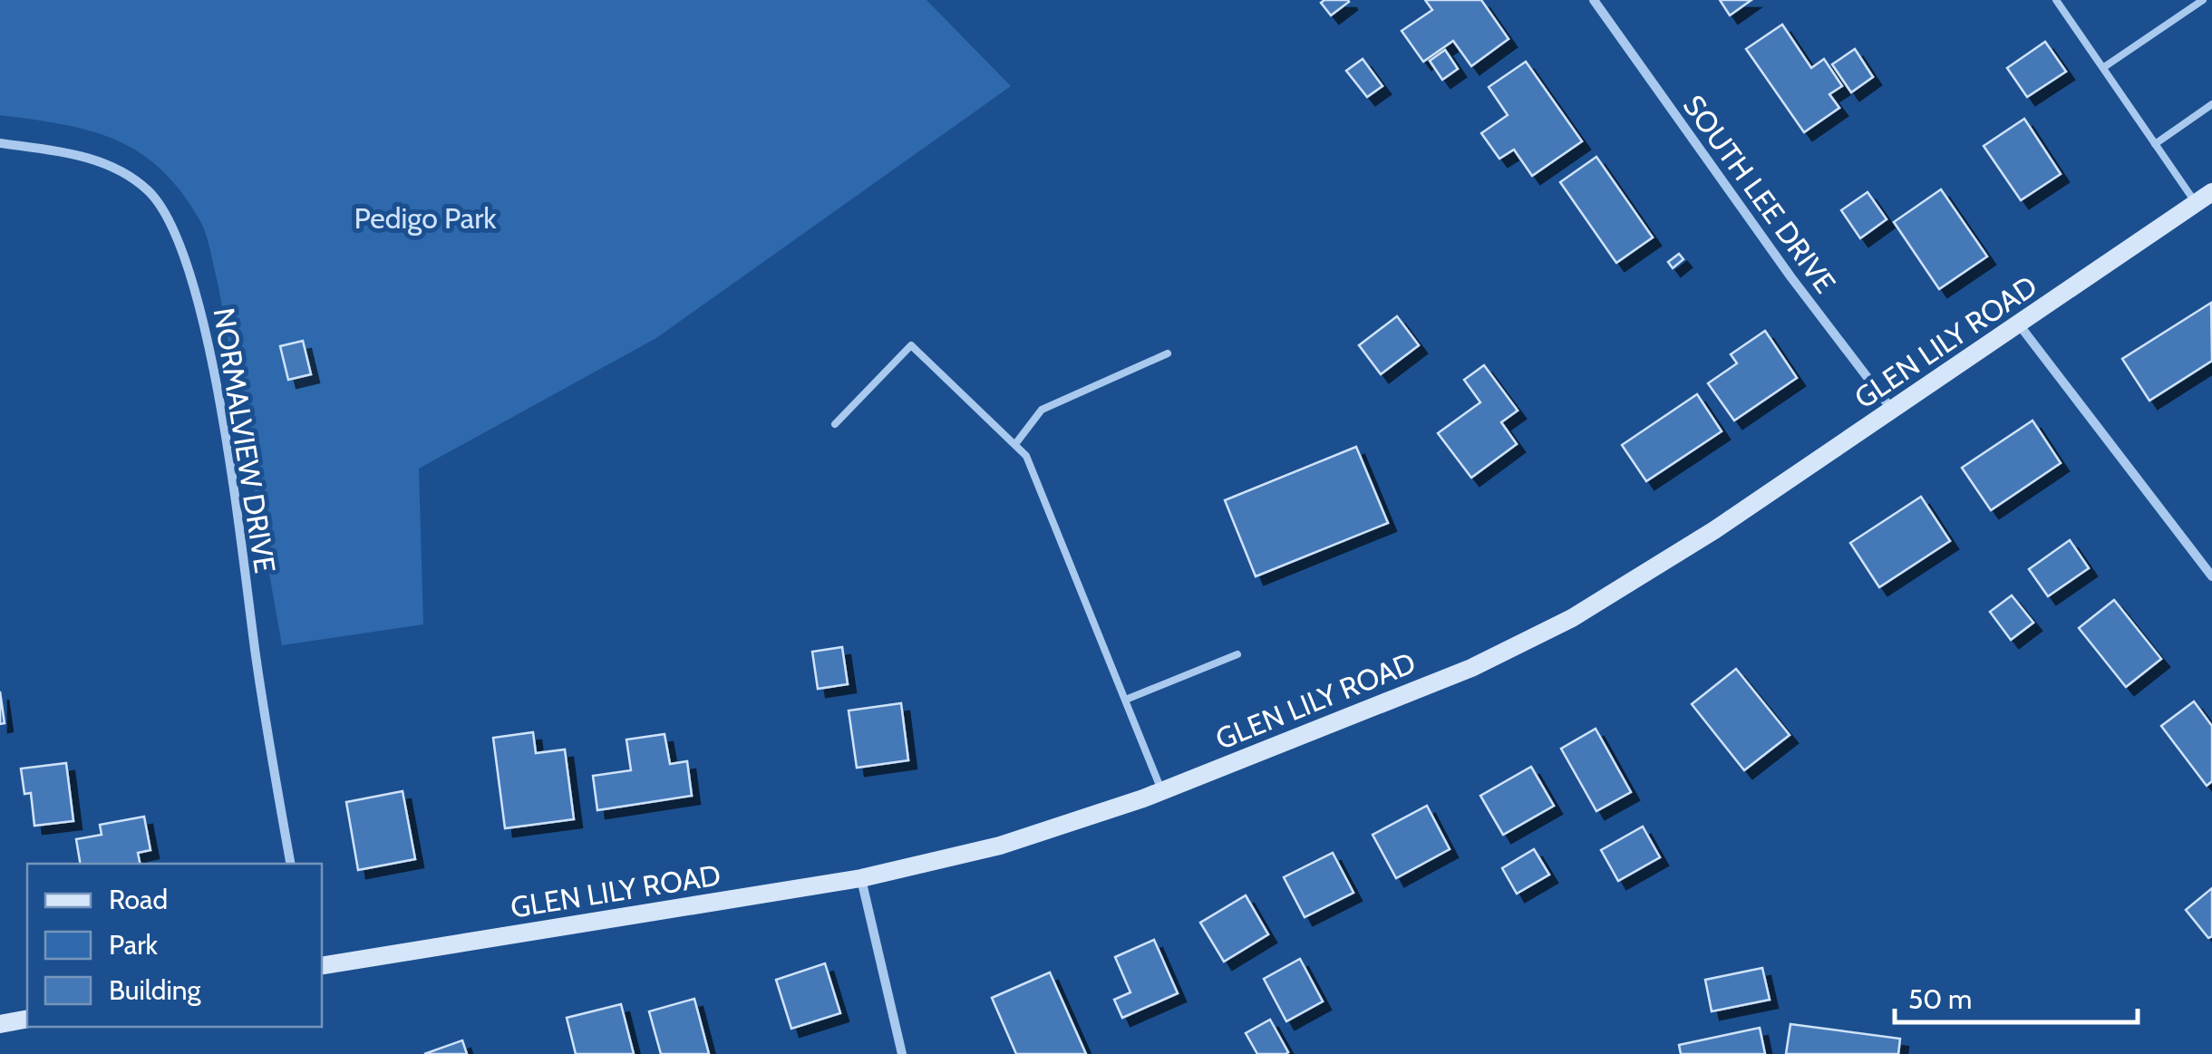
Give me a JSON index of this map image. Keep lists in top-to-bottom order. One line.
{"streets":{"street":["SOUTH LEE DRIVE","GLEN LILY ROAD","NORMALVIEW DRIVE"]},"crossings":[["SOUTH LEE DRIVE","GLEN LILY ROAD"]],"parks":["Pedigo Park"],"legend":["Road","Park","Building"],"scale_bar":"50 m"}
